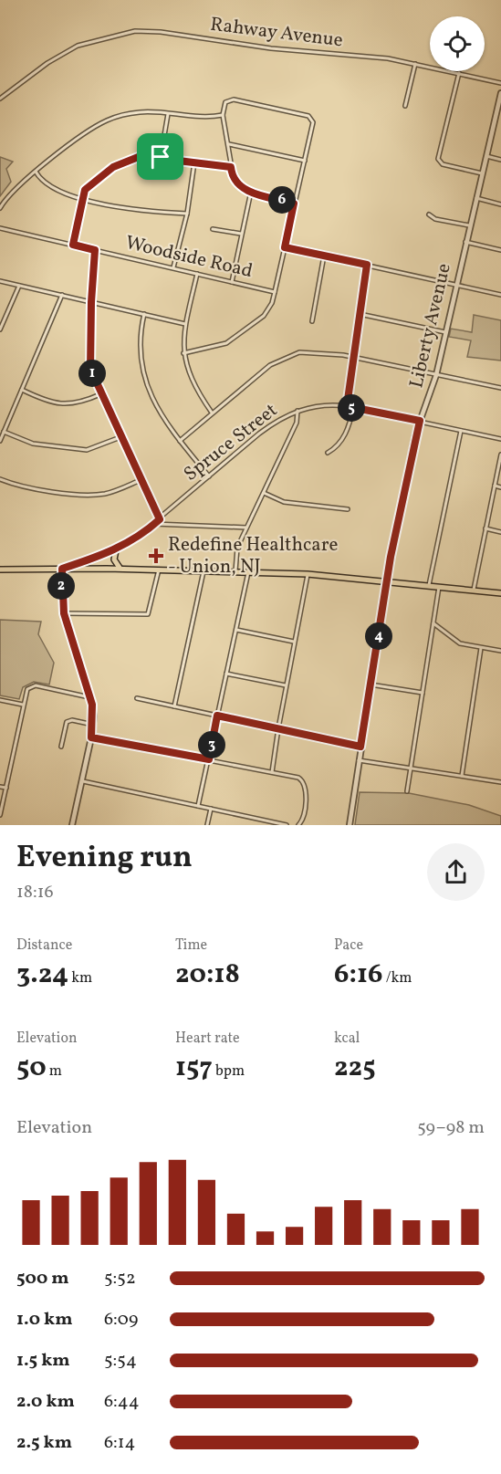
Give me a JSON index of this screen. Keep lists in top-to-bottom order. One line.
{"streets":{"street":["Rahway Avenue","Woodside Road","Liberty Avenue","Spruce Street"]},"crossings":[["Liberty Avenue","Spruce Street"]],"places":{"health":["Redefine Healthcare - Union, NJ"]},"page":{"pins":["6","1","5","2","4","3"],"heading":["Evening run","18:16"],"stats":[["Distance","3.24 km"],["Time","20:18"],["Pace","6:16 /km"],["Elevation","50 m"],["Heart rate","157 bpm"],["kcal","225"]],"chart":["Elevation","59–98 m"],"list":[{"name":"500 m","note":"5:52"},{"name":"1.0 km","note":"6:09"},{"name":"1.5 km","note":"5:54"},{"name":"2.0 km","note":"6:44"},{"name":"2.5 km","note":"6:14"}]}}
